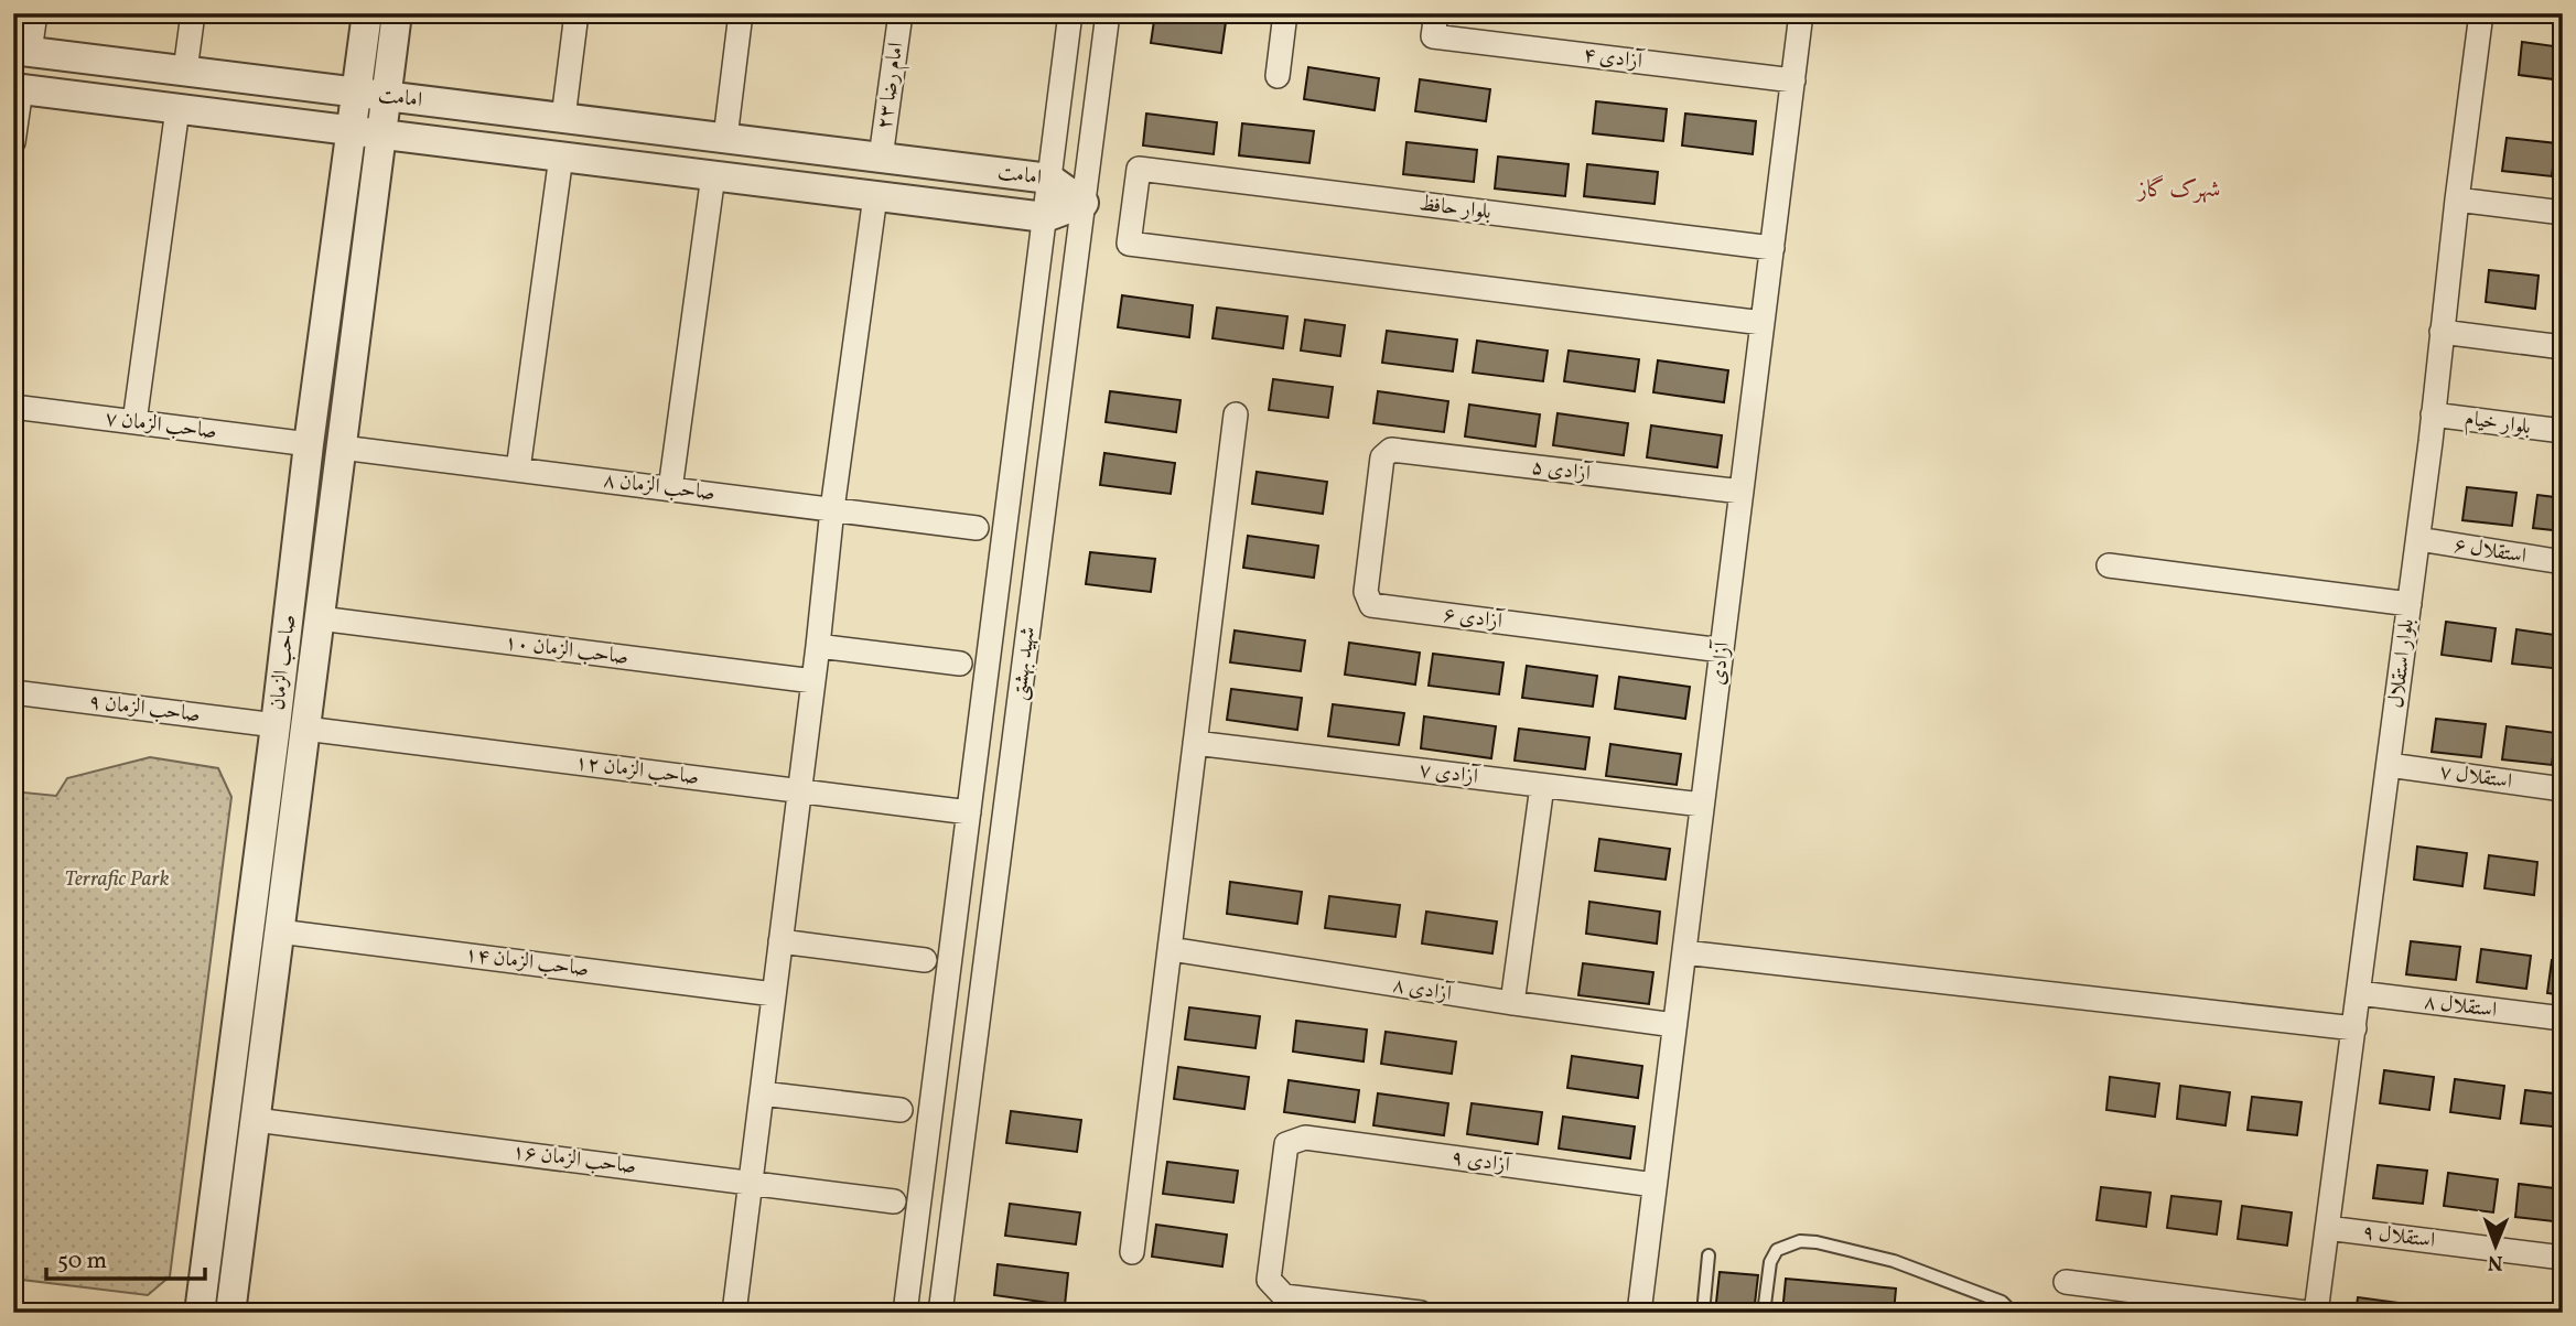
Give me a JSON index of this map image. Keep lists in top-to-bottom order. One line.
{"streets":{"street":["آزادی ۴","امام رضا ۲۳","امامت","بلوار حافظ","بلوار خیام","صاحب الزمان ۷","آزادی ۵","صاحب الزمان ۸","استقلال ۶","آزادی ۶","صاحب الزمان ۱۰","صاحب الزمان","شهید بهشتی","آزادی","بلوار استقلال","صاحب الزمان ۹","صاحب الزمان ۱۲","آزادی ۷","استقلال ۷","صاحب الزمان ۱۴","آزادی ۸","استقلال ۸","صاحب الزمان ۱۶","آزادی ۹","استقلال ۹"]},"crossings":[["آزادی ۴","آزادی"],["امام رضا ۲۳","امامت"],["امامت","صاحب الزمان"],["امامت","شهید بهشتی"],["بلوار حافظ","آزادی"],["بلوار خیام","بلوار استقلال"],["صاحب الزمان ۷","صاحب الزمان"],["آزادی ۵","آزادی ۶"],["آزادی ۵","آزادی"],["صاحب الزمان ۸","صاحب الزمان"],["استقلال ۶","بلوار استقلال"],["آزادی ۶","آزادی"],["صاحب الزمان ۱۰","صاحب الزمان"],["صاحب الزمان","صاحب الزمان ۹"],["صاحب الزمان","صاحب الزمان ۱۲"],["صاحب الزمان","صاحب الزمان ۱۴"],["صاحب الزمان","صاحب الزمان ۱۶"],["شهید بهشتی","صاحب الزمان ۱۲"],["آزادی","آزادی ۷"],["آزادی","آزادی ۸"],["آزادی","آزادی ۹"],["بلوار استقلال","استقلال ۷"],["بلوار استقلال","استقلال ۸"],["بلوار استقلال","استقلال ۹"]],"districts":["شهرک گاز"],"parks":["Terrafic Park"],"scale_bar":"50 m","north":"bottom"}
